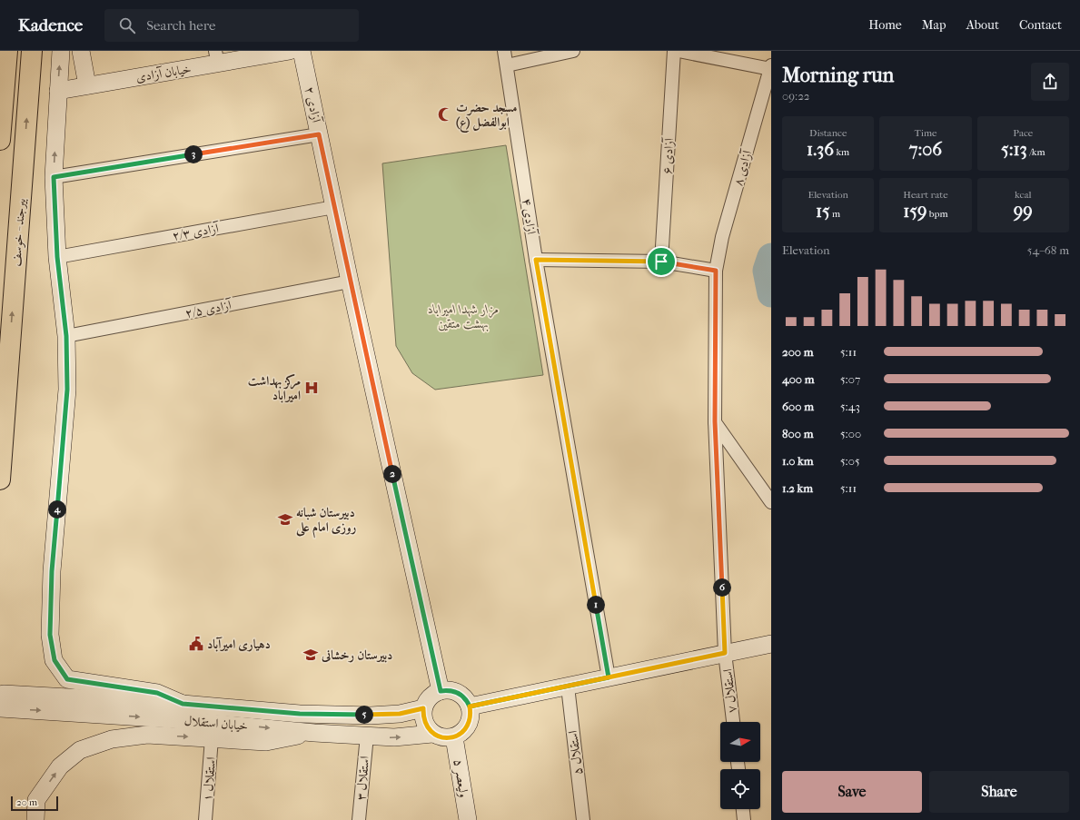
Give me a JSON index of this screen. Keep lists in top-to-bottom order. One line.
{"streets":{"highway":["بیرجند - خوسف"],"street":["خیابان آزادی","آزادی ۲","آزادی ۶","آزادی ۸","آزادی ۴","آزادی ۲/۳","آزادی ۲/۵","استقلال ۷","خیابان استقلال","استقلال ۵","استقلال ۳","ولیعصر ۵","استقلال ۱"]},"crossings":[["آزادی ۲","آزادی ۲/۳"],["آزادی ۲","آزادی ۲/۵"],["آزادی ۲","خیابان استقلال"],["آزادی ۲","ولیعصر ۵"],["آزادی ۸","استقلال ۷"],["خیابان استقلال","استقلال ۳"],["خیابان استقلال","ولیعصر ۵"]],"one_way":["بیرجند - خوسف"],"parks":["مزار شهدا امیراباد بهشت متقین"],"places":{"mosque":["مسجد حضرت ابوالفضل (ع)"],"hospital":["مرکز بهداشت امیراباد"],"school or university":["دبیرستان شبانه روزی امام علی","دبیرستان رخشانی"],"public building":["دهیاری امیرآباد"]},"scale_bar":"20 m","north":"right","page":{"header":"Kadence","search":"Search here","nav":["Home","Map","About","Contact"],"heading":["Morning run","09:22"],"stats":[["Distance","1.36 km"],["Time","7:06"],["Pace","5:13 /km"],["Elevation","15 m"],["Heart rate","159 bpm"],["kcal","99"]],"pins":["3","2","4","6","1","5"],"chart":["Elevation","54–68 m"],"list":[{"name":"200 m","note":"5:11"},{"name":"400 m","note":"5:07"},{"name":"600 m","note":"5:43"},{"name":"800 m","note":"5:00"},{"name":"1.0 km","note":"5:05"},{"name":"1.2 km","note":"5:11"}],"buttons":["Save","Share"],"scale":"20 m"}}
